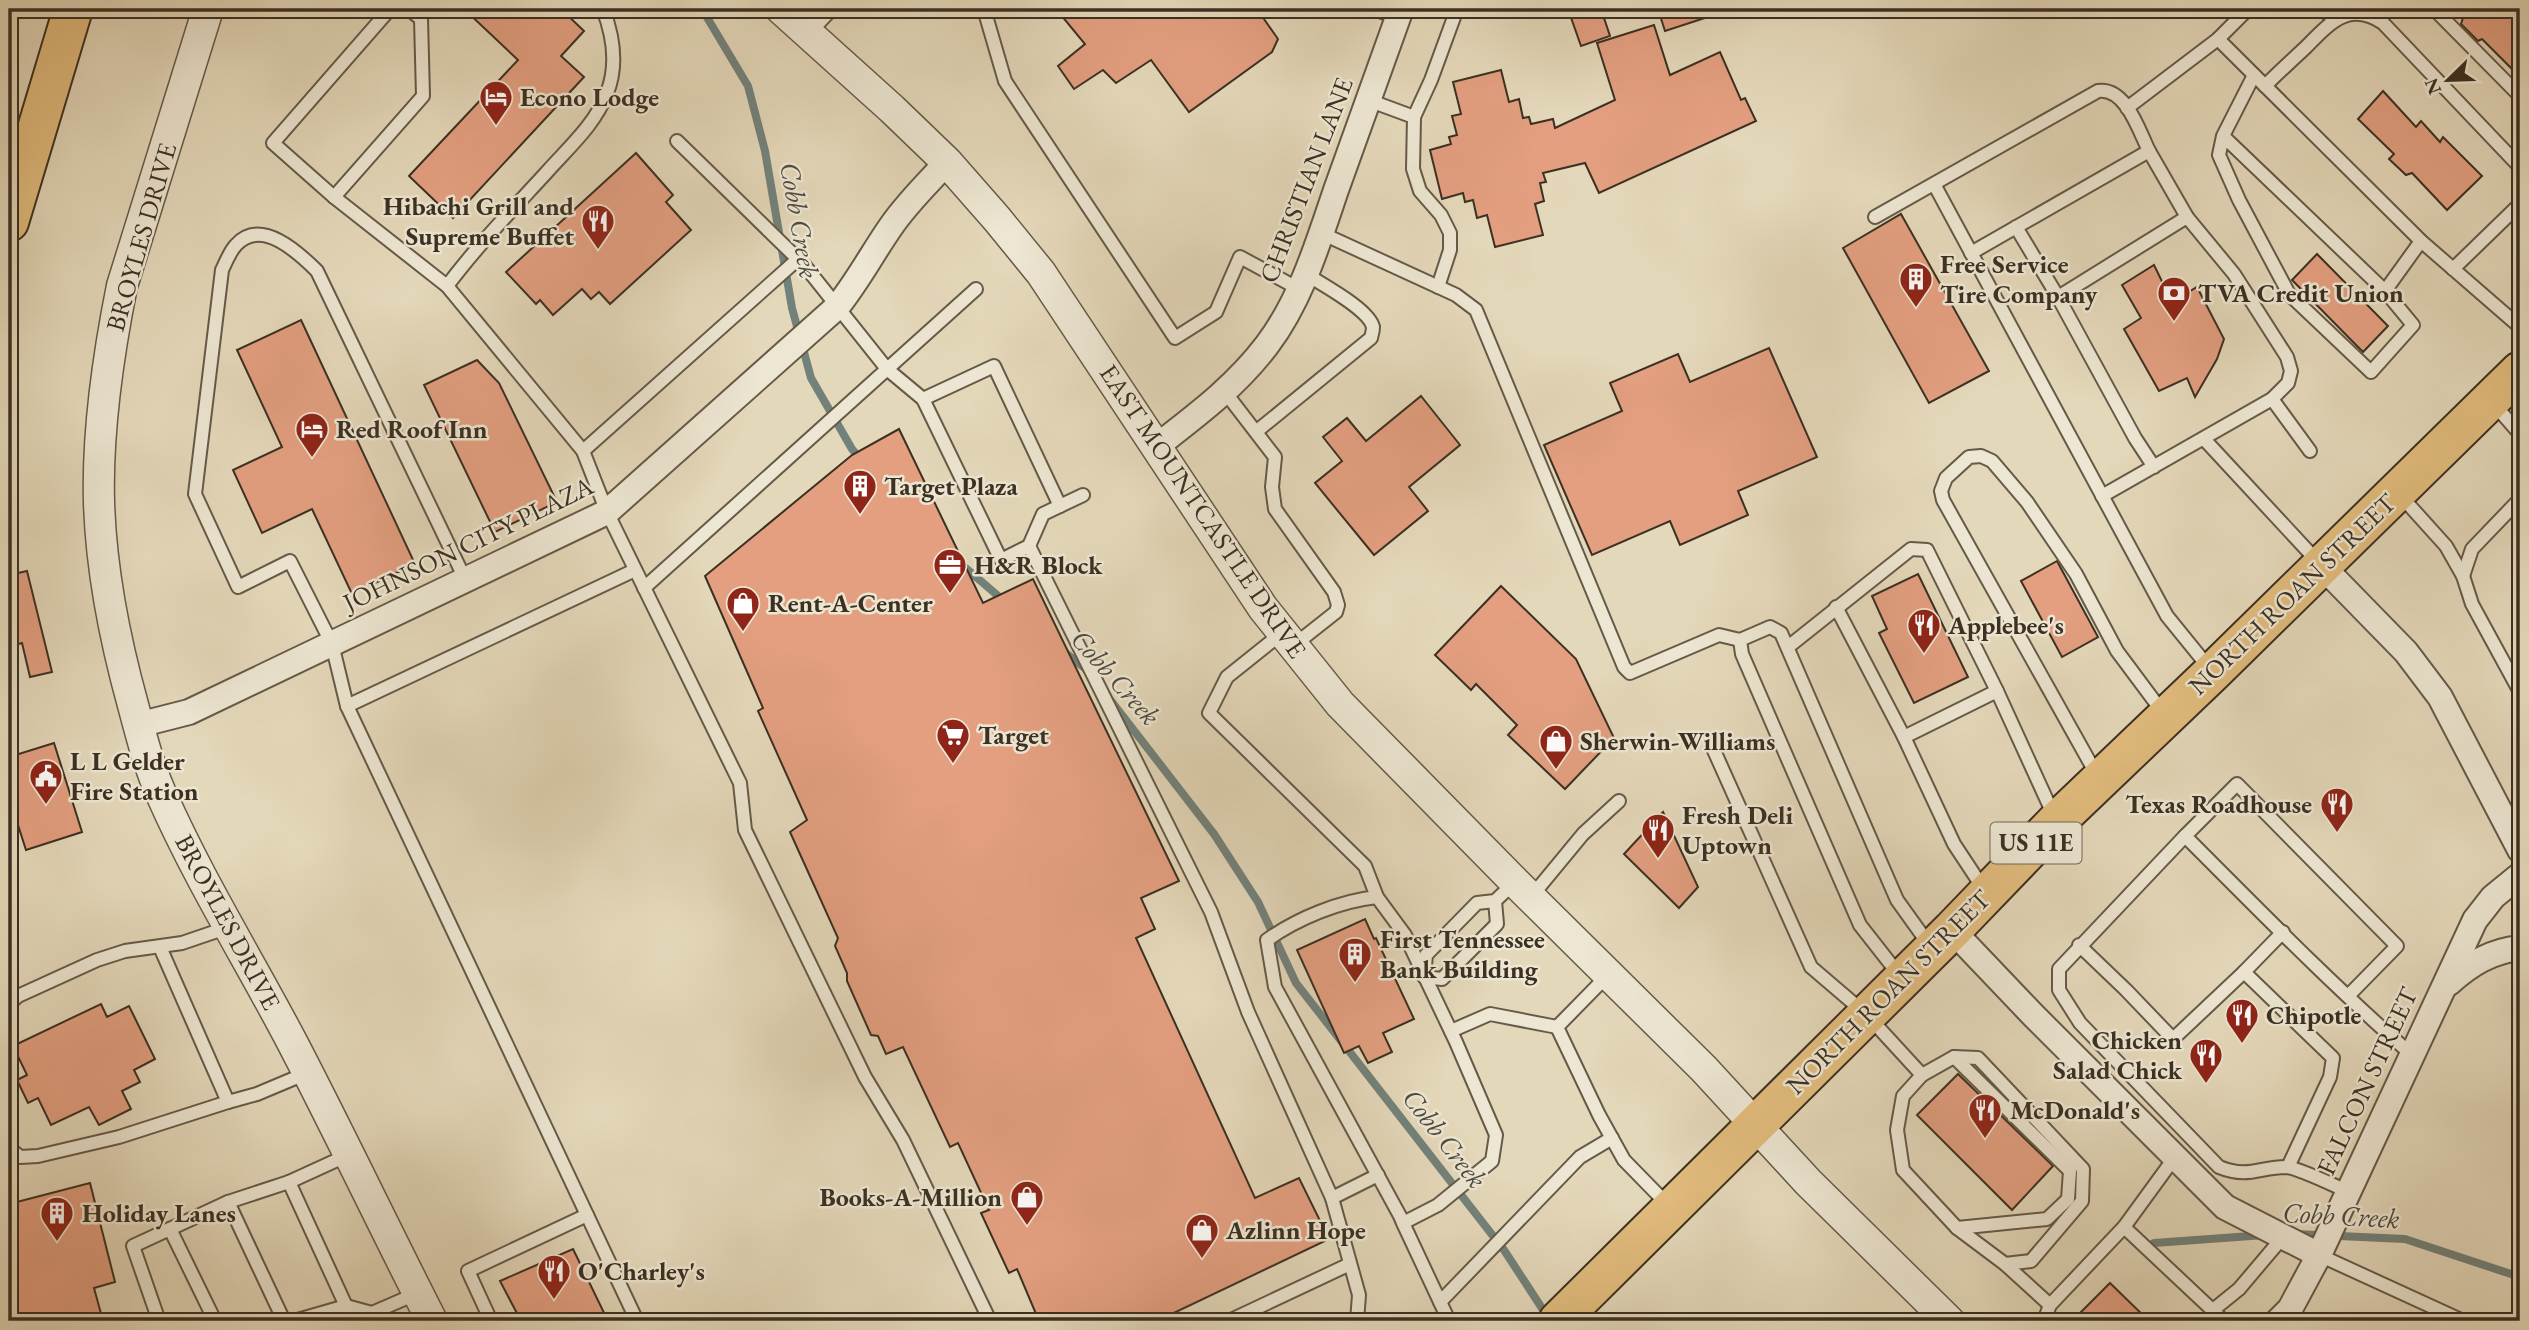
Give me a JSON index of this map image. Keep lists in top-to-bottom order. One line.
{"streets":{"main road":["NORTH ROAN STREET","US 11E"],"street":["CHRISTIAN LANE","BROYLES DRIVE","EAST MOUNTCASTLE DRIVE","JOHNSON CITY PLAZA","FALCON STREET"]},"crossings":[["CHRISTIAN LANE","EAST MOUNTCASTLE DRIVE"],["BROYLES DRIVE","JOHNSON CITY PLAZA"],["EAST MOUNTCASTLE DRIVE","JOHNSON CITY PLAZA"],["EAST MOUNTCASTLE DRIVE","NORTH ROAN STREET"]],"water":["Cobb Creek"],"places":{"hotel":["Econo Lodge","Red Roof Inn"],"restaurant":["Hibachi Grill and Supreme Buffet","Applebee's","Texas Roadhouse","Fresh Deli Uptown","Chipotle","Chicken Salad Chick","McDonald's","O'Charley's"],"building":["Free Service Tire Company","Target Plaza","First Tennessee Bank Building","Holiday Lanes"],"bank":["TVA Credit Union"],"office":["H&R Block"],"shop":["Rent-A-Center","Sherwin-Williams","Books-A-Million","Azlinn Hope"],"supermarket":["Target"],"public building":["L L Gelder Fire Station"]},"north":"bottom left"}
